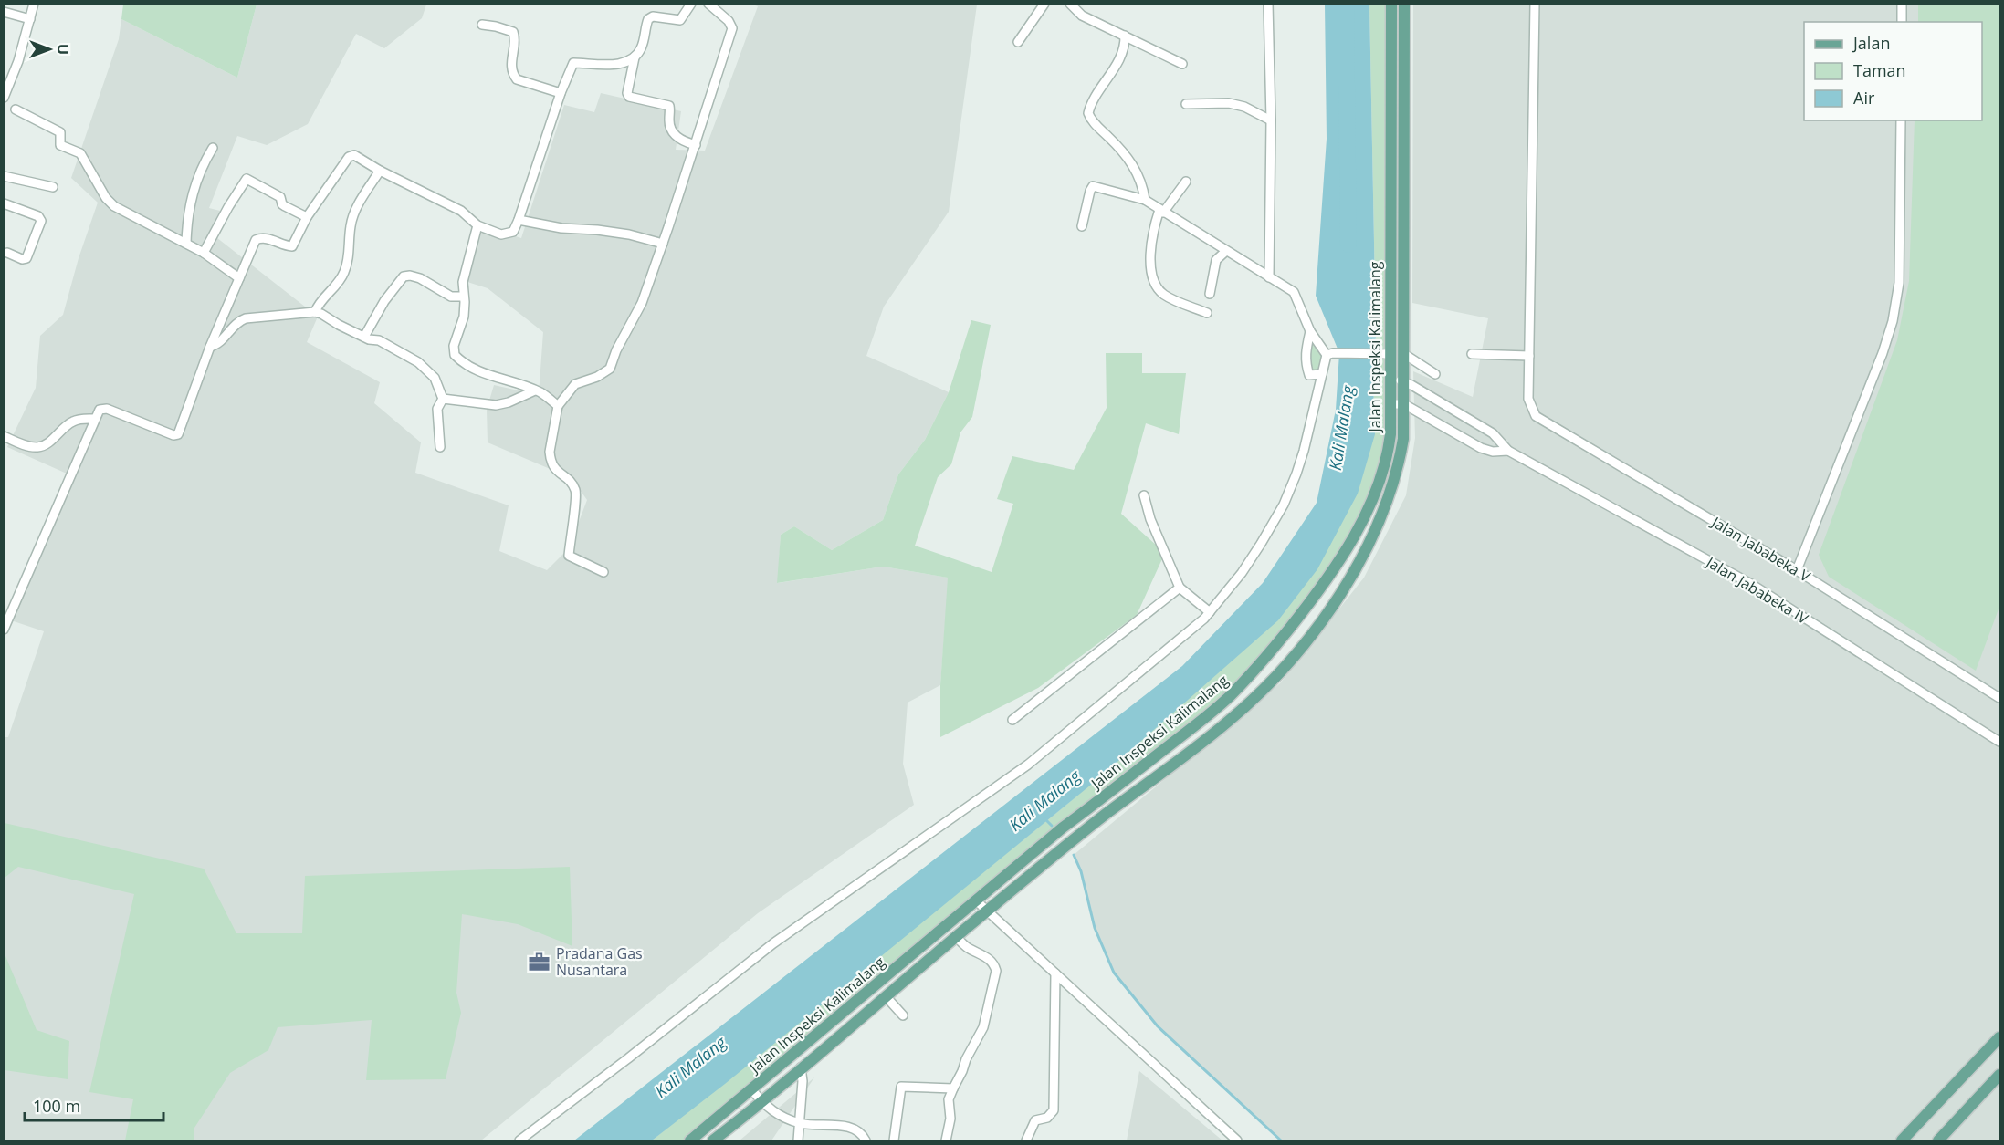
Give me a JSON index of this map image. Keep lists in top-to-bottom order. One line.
{"streets":{"main road":["Jalan Inspeksi Kalimalang"],"street":["Jalan Jababeka V","Jalan Jababeka IV"]},"crossings":[["Jalan Inspeksi Kalimalang","Jalan Jababeka IV"]],"water":["Kali Malang"],"places":{"office":["Pradana Gas Nusantara"]},"legend":["Jalan","Taman","Air"],"scale_bar":"100 m","north":"right"}
